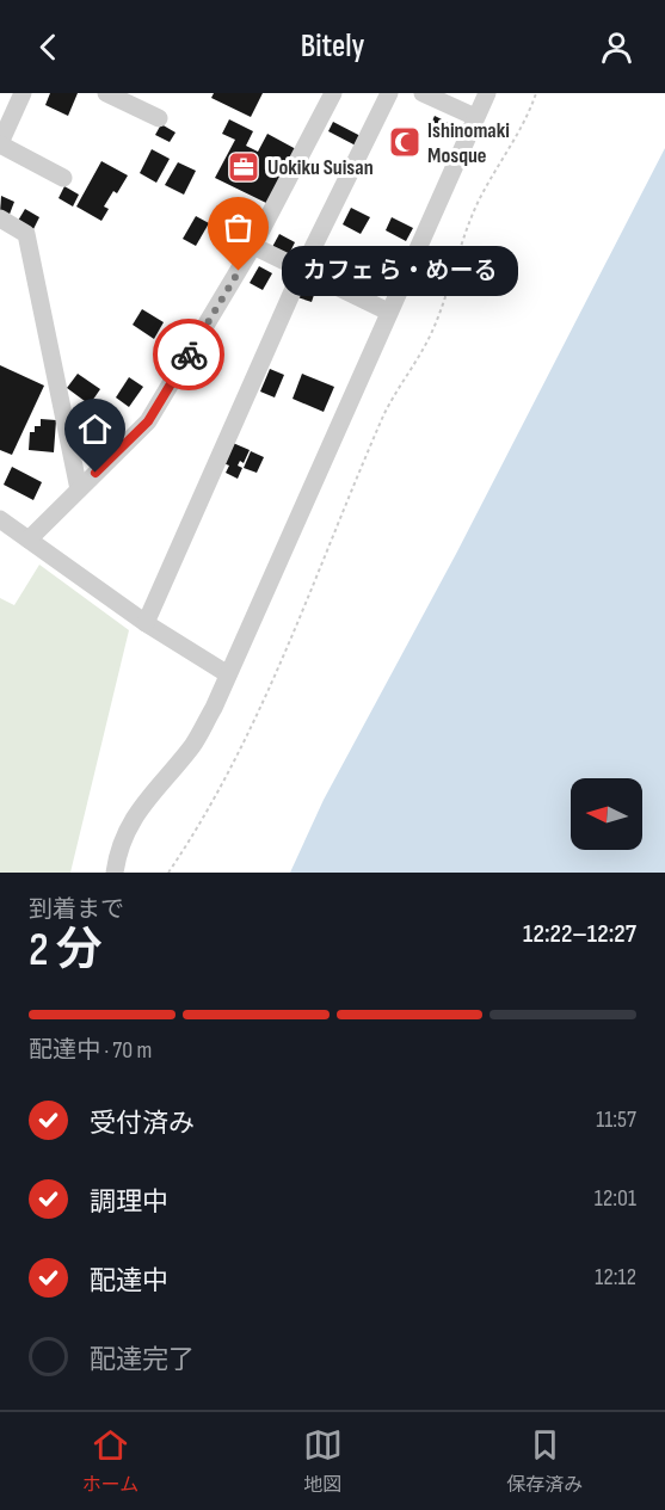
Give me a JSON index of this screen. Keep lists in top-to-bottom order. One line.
{"places":{"mosque":["Ishinomaki Mosque"],"office":["Uokiku Suisan"],"other":["カフェ ら・めーる"]},"north":"left","page":{"header":"Bitely","bubble":"カフェ ら・めーる","heading":["2 分","到着まで","12:22–12:27"],"bar":"配達中 · 70 m","list":[["受付済み","11:57"],["調理中","12:01"],["配達中","12:12"],"配達完了"],"tabs":["ホーム","地図","保存済み"]}}
